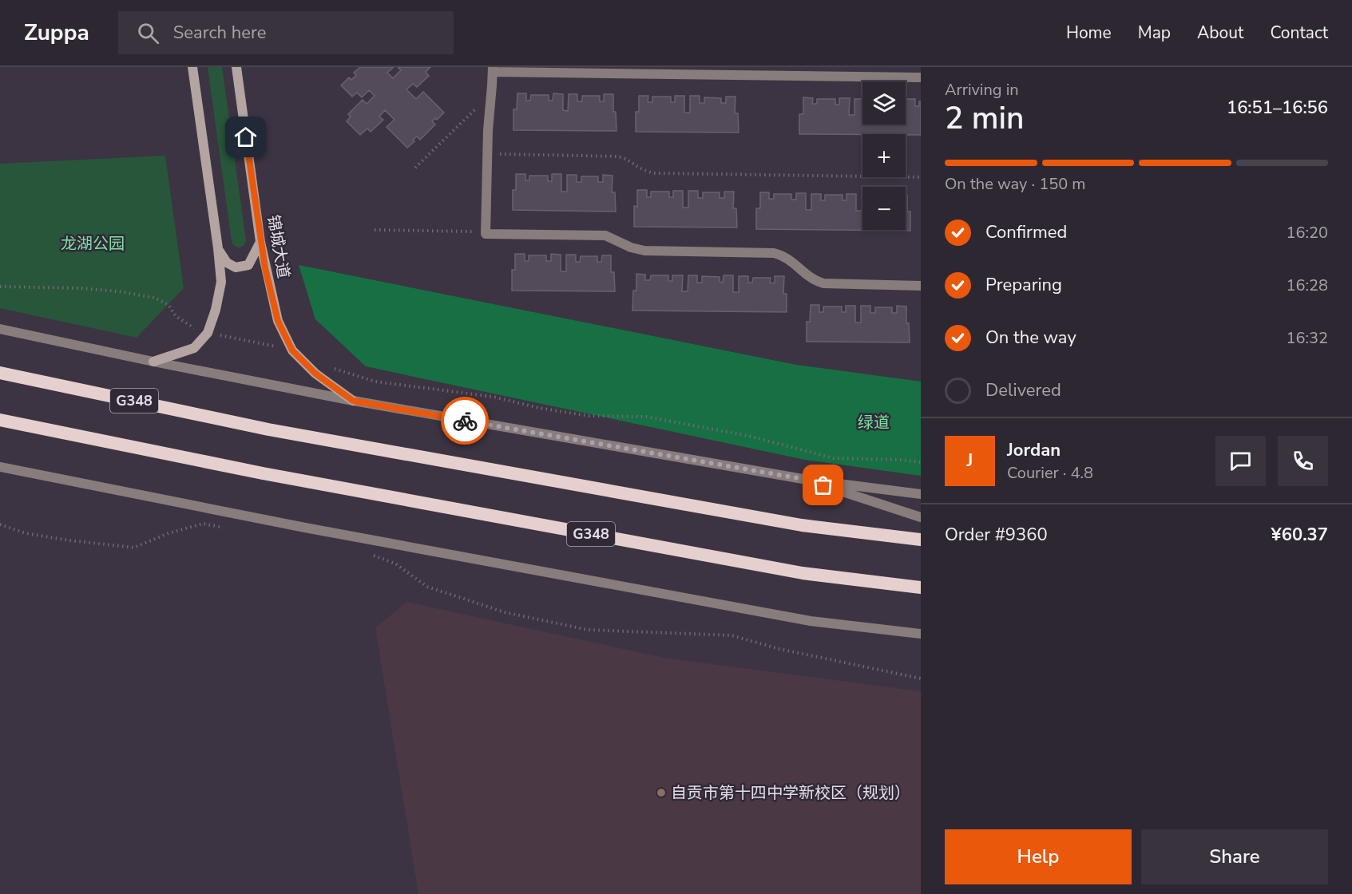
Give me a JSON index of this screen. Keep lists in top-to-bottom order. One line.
{"streets":{"highway":["G348"],"main road":["锦城大道"]},"parks":["龙湖公园","绿道"],"places":["自贡市第十四中学新校区（规划）"],"page":{"header":"Zuppa","search":"Search here","nav":["Home","Map","About","Contact"],"heading":["2 min","Arriving in","16:51–16:56"],"panel":["Jordan","Courier · 4.8","Order #9360","¥60.37"],"map_buttons":["+","−"],"bar":"On the way · 150 m","list":[["Confirmed","16:20"],["Preparing","16:28"],["On the way","16:32"],"Delivered"],"round":"J","buttons":["Help","Share"]}}
